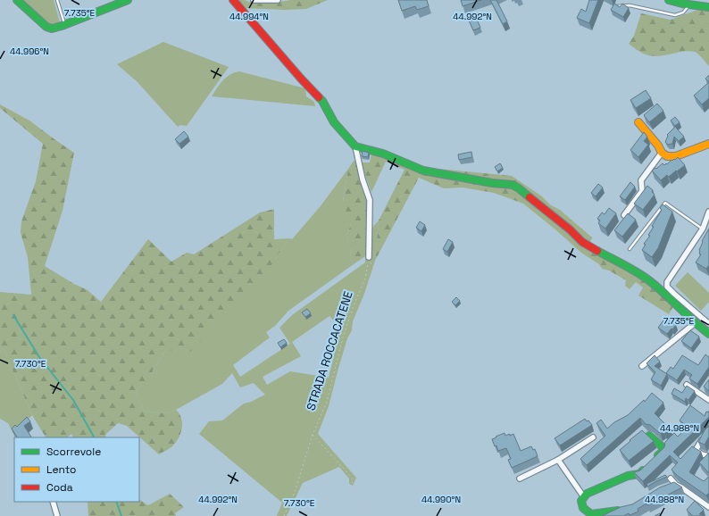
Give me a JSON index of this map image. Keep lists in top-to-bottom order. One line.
{"streets":{"path":["STRADA ROCCACATENE"]},"legend":["Scorrevole","Lento","Coda"],"coordinates":["7.735°E","44.994°N","44.992°N","44.996°N","7.730°E","44.988°N","44.990°N"]}
